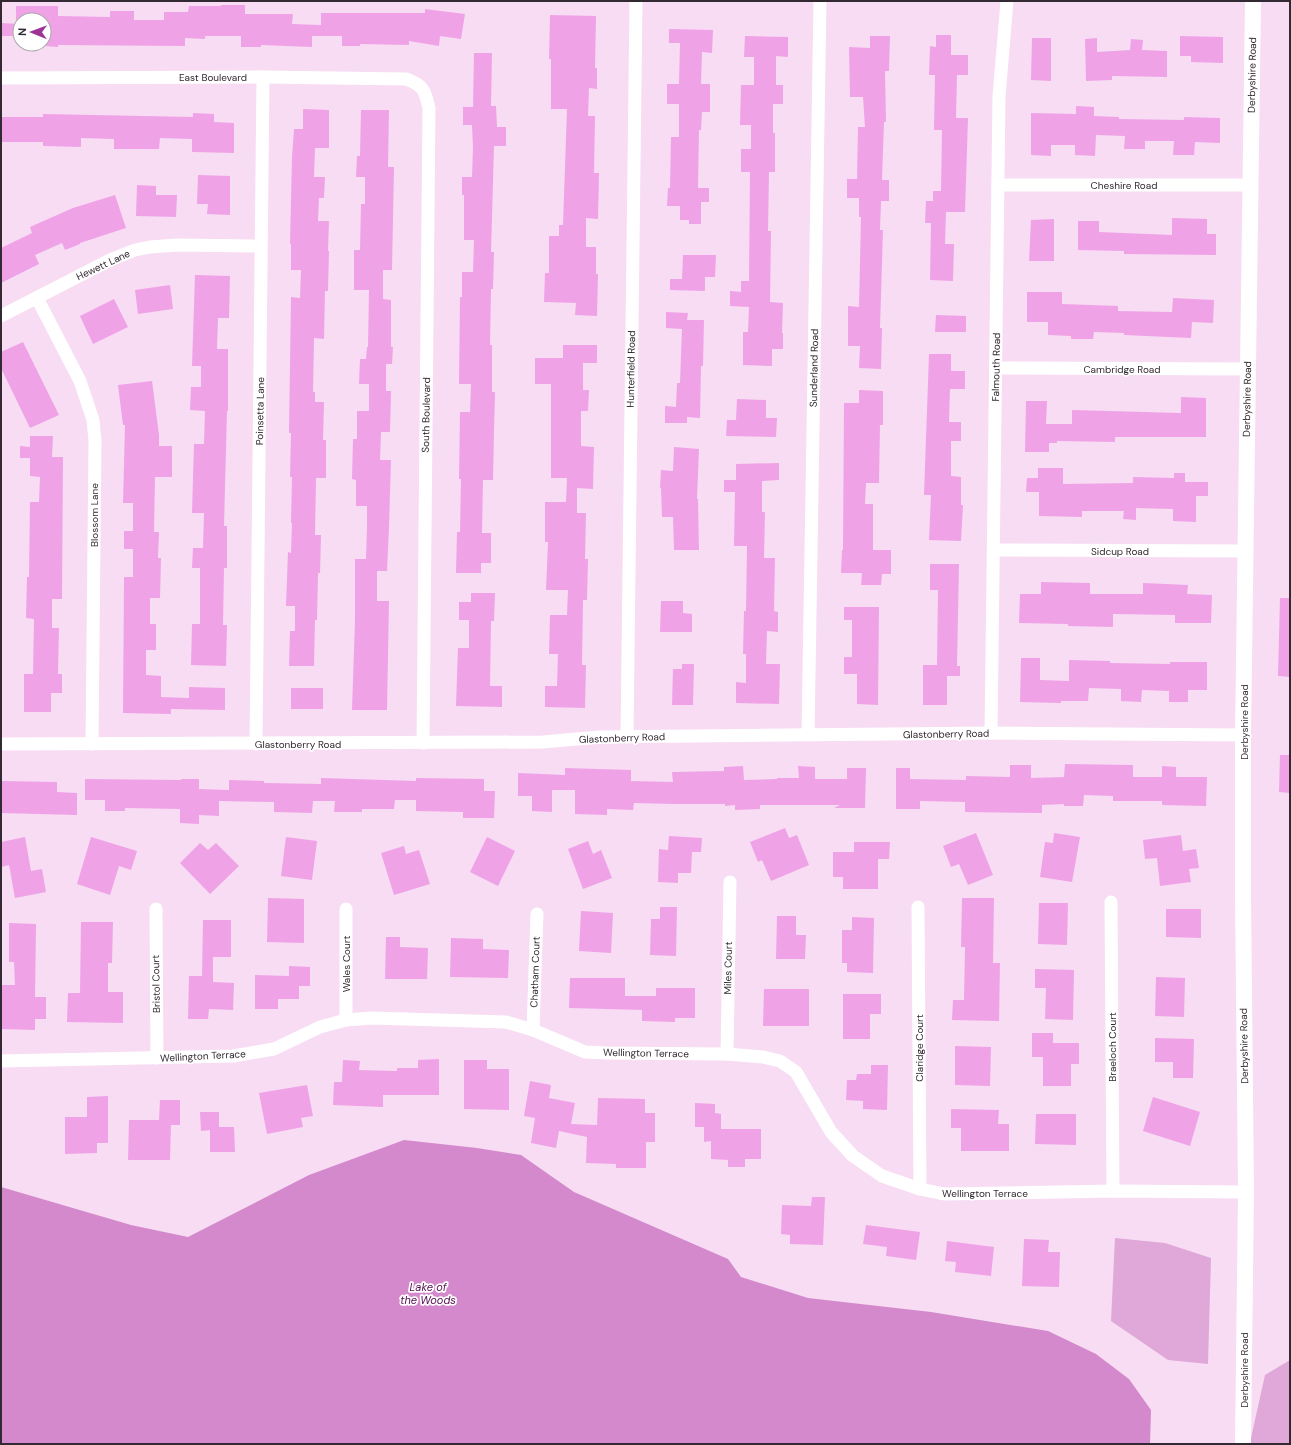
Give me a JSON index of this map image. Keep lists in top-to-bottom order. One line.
{"streets":{"street":["Derbyshire Road","East Boulevard","Cheshire Road","Hewett Lane","Falmouth Road","Sunderland Road","Hunterfield Road","Cambridge Road","Poinsetta Lane","South Boulevard","Blossom Lane","Sidcup Road","Glastonberry Road","Wales Court","Miles Court","Chatham Court","Bristol Court","Braeloch Court","Claridge Court","Wellington Terrace"]},"crossings":[["Derbyshire Road","Cheshire Road"],["Derbyshire Road","Cambridge Road"],["Derbyshire Road","Sidcup Road"],["Derbyshire Road","Glastonberry Road"],["Derbyshire Road","Wellington Terrace"],["East Boulevard","Poinsetta Lane"],["East Boulevard","South Boulevard"],["Cheshire Road","Falmouth Road"],["Hewett Lane","Poinsetta Lane"],["Hewett Lane","Blossom Lane"],["Falmouth Road","Cambridge Road"],["Falmouth Road","Sidcup Road"],["Falmouth Road","Glastonberry Road"],["Sunderland Road","Glastonberry Road"],["Hunterfield Road","Glastonberry Road"],["Poinsetta Lane","Glastonberry Road"],["South Boulevard","Glastonberry Road"],["Blossom Lane","Glastonberry Road"],["Wales Court","Wellington Terrace"],["Miles Court","Wellington Terrace"],["Chatham Court","Wellington Terrace"],["Bristol Court","Wellington Terrace"],["Braeloch Court","Wellington Terrace"],["Claridge Court","Wellington Terrace"]],"water":["Lake of the Woods"],"north":"left"}
